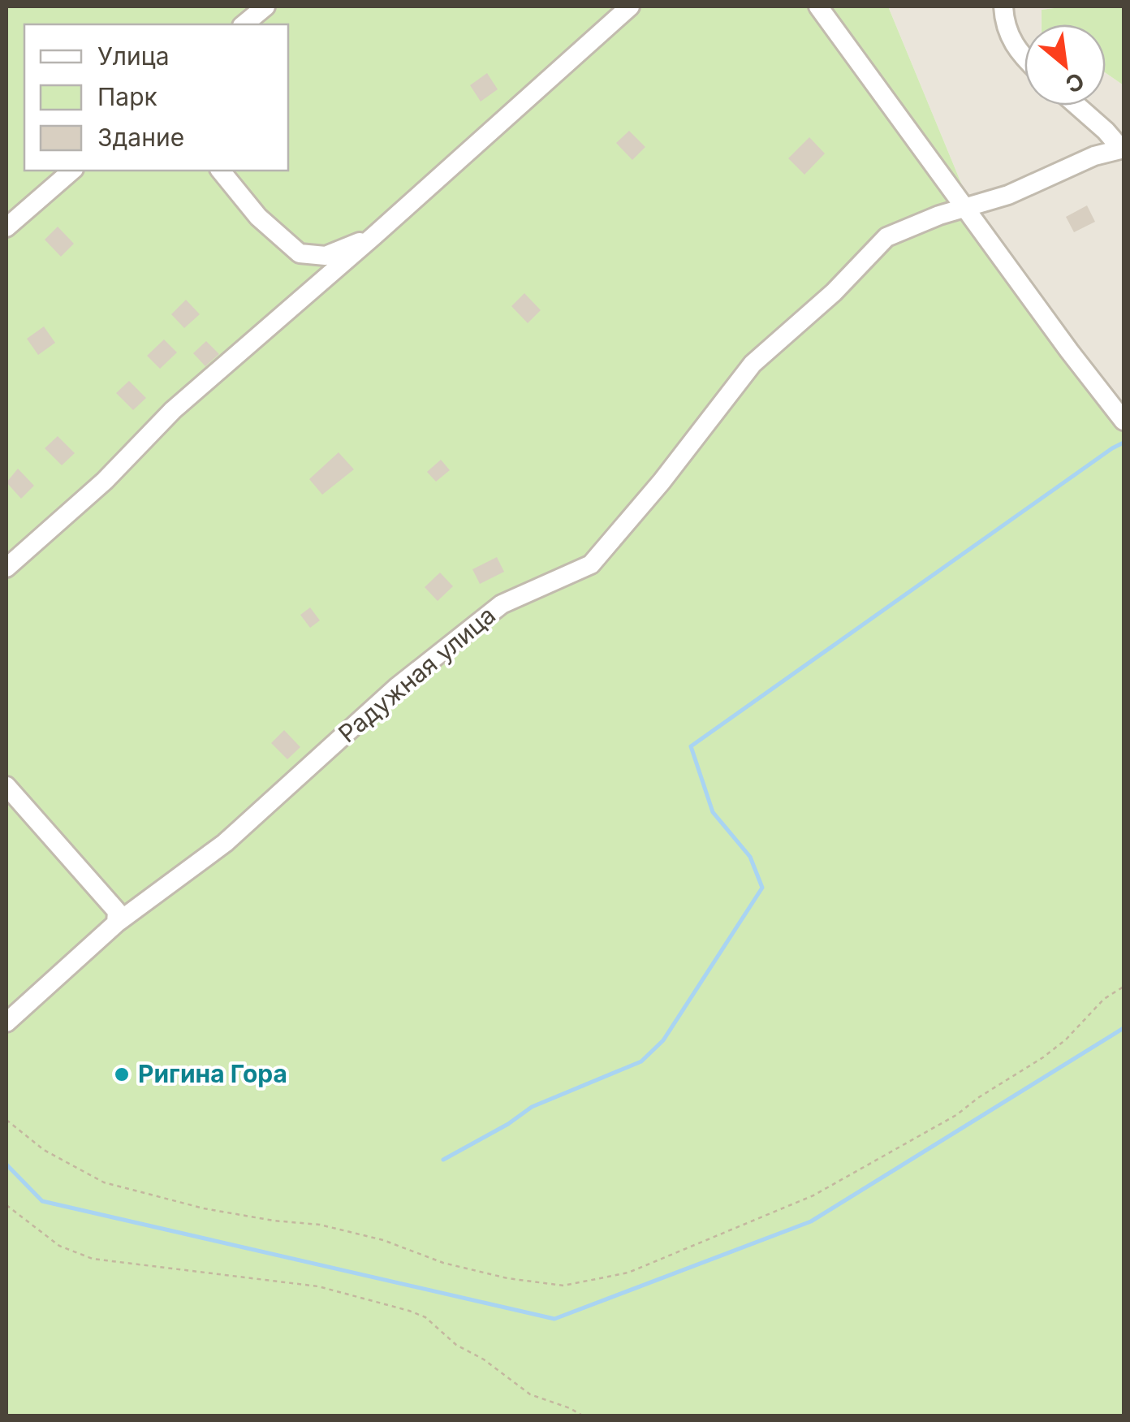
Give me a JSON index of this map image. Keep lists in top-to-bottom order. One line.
{"streets":{"street":["Радужная улица"]},"places":["Ригина Гора"],"legend":["Улица","Парк","Здание"],"north":"bottom right"}
